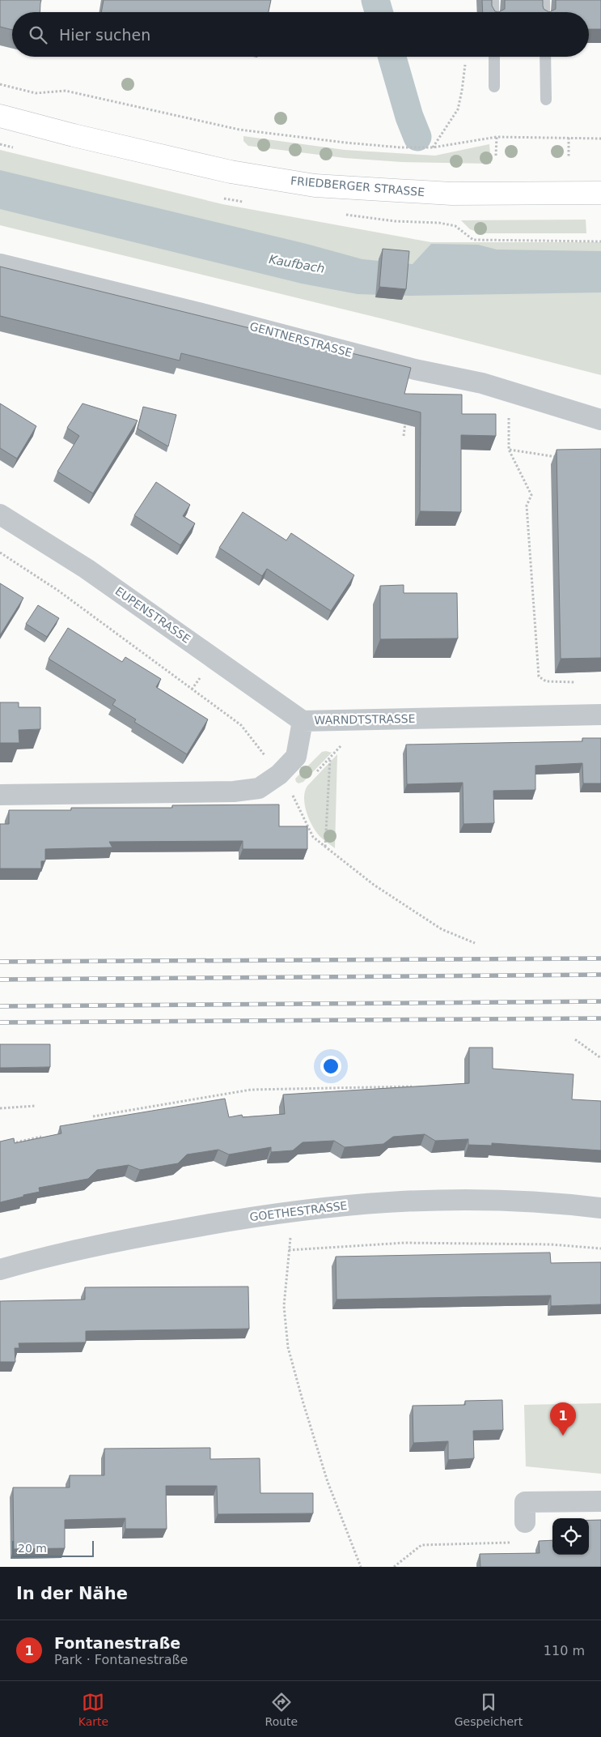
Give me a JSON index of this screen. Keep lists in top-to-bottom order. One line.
{"streets":{"main road":["FRIEDBERGER STRASSE"],"street":["GENTNERSTRASSE","EUPENSTRASSE","WARNDTSTRASSE","GOETHESTRASSE"]},"crossings":[["EUPENSTRASSE","WARNDTSTRASSE"]],"water":["Kaufbach"],"scale_bar":"20 m","page":{"search":"Hier suchen","pins":"1","scale":"20 m","heading":"In der Nähe","list":[{"mark":"1","name":"Fontanestraße","note":"Park · Fontanestraße","value":"110 m"}],"nav":["Karte","Route","Gespeichert"]}}
